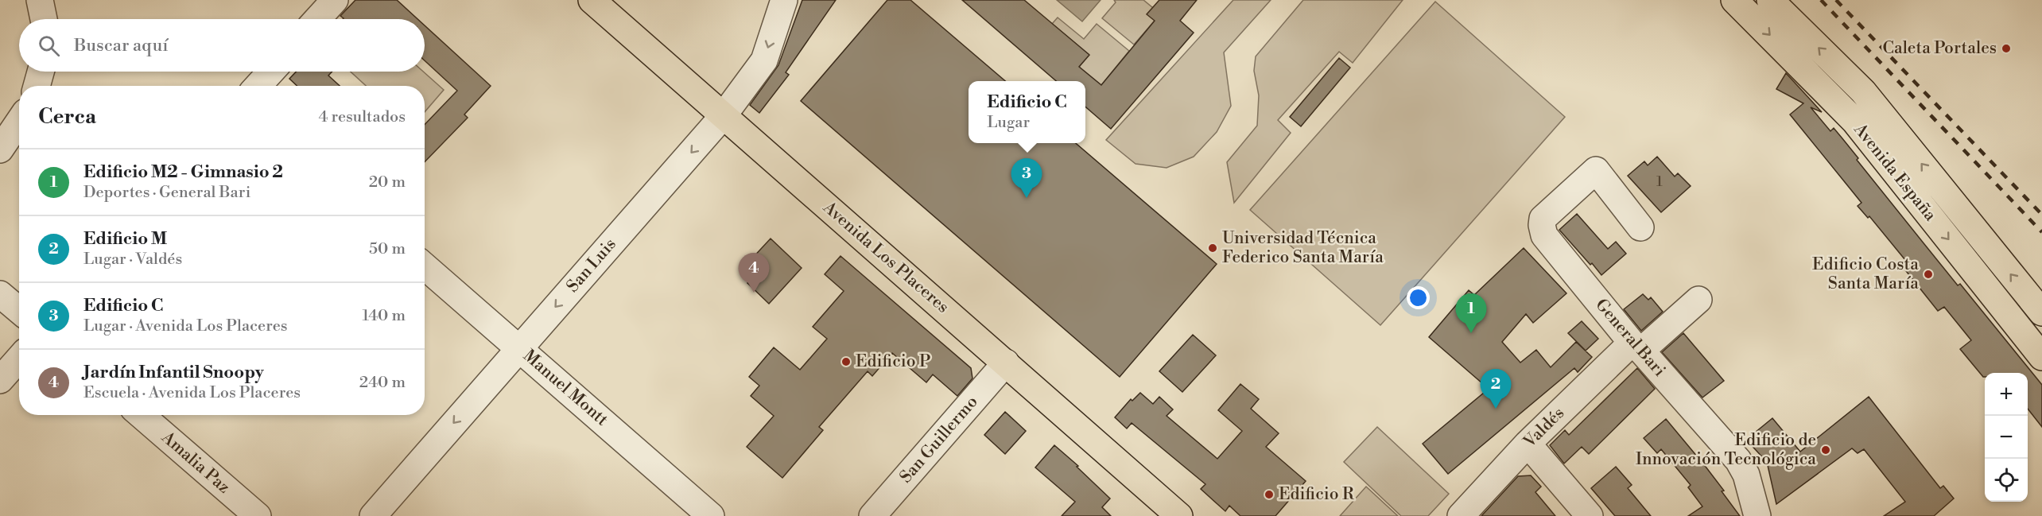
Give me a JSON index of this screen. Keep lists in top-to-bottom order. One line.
{"streets":{"main road":["Avenida España","Avenida Los Placeres"],"street":["San Luis","General Bari","Manuel Montt","Valdés","San Guillermo","Amalia Paz"]},"crossings":[["Avenida Los Placeres","San Luis"],["Avenida Los Placeres","San Guillermo"],["San Luis","Manuel Montt"],["General Bari","Valdés"]],"one_way":["San Luis"],"places":["Caleta Portales","Universidad Técnica Federico Santa María","Edificio Costa Santa María","Edificio P","Edificio de Innovación Tecnológica","Edificio R"],"house_numbers":["1"],"page":{"search":"Buscar aquí","popup":["Edificio C","Lugar"],"heading":["Cerca","4 resultados"],"list":[{"mark":"1","name":"Edificio M2 - Gimnasio 2","note":"Deportes · General Bari","value":"20 m"},{"mark":"2","name":"Edificio M","note":"Lugar · Valdés","value":"50 m"},{"mark":"3","name":"Edificio C","note":"Lugar · Avenida Los Placeres","value":"140 m"},{"mark":"4","name":"Jardín Infantil Snoopy","note":"Escuela · Avenida Los Placeres","value":"240 m"}],"pins":["3","4","1","2"],"map_buttons":["+","−"]}}
